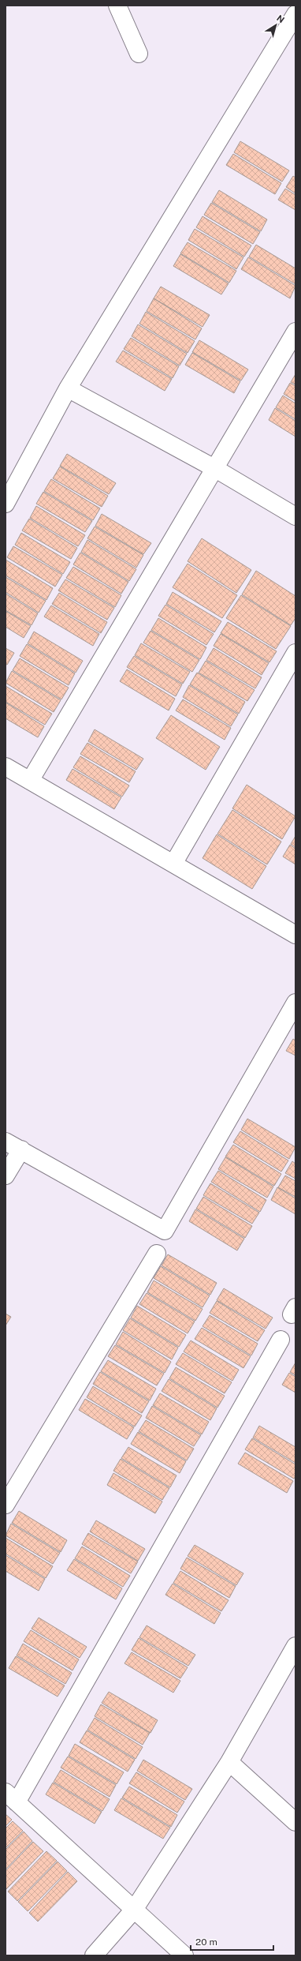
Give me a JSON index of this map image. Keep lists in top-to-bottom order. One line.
{"scale_bar":"20 m","north":"top right"}
